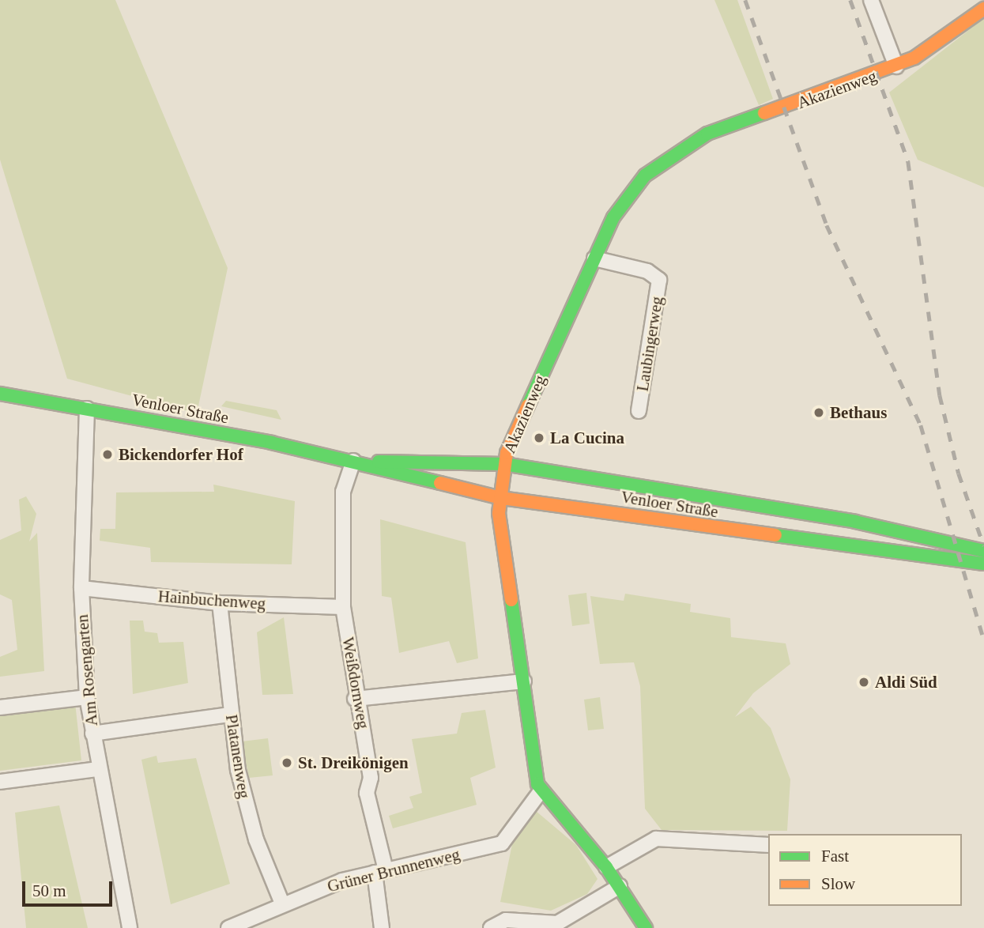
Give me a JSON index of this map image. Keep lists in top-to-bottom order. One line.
{"streets":{"main road":["Akazienweg","Venloer Straße"],"street":["Laubingerweg","Hainbuchenweg","Am Rosengarten","Weißdornweg","Platanenweg","Grüner Brunnenweg"]},"crossings":[["Akazienweg","Laubingerweg"],["Akazienweg","Venloer Straße"],["Akazienweg","Grüner Brunnenweg"],["Venloer Straße","Am Rosengarten"],["Venloer Straße","Weißdornweg"],["Hainbuchenweg","Am Rosengarten"],["Hainbuchenweg","Weißdornweg"],["Hainbuchenweg","Platanenweg"],["Weißdornweg","Grüner Brunnenweg"],["Platanenweg","Grüner Brunnenweg"]],"places":["Bethaus","La Cucina","Bickendorfer Hof","Aldi Süd","St. Dreikönigen"],"legend":["Fast","Slow"],"scale_bar":"50 m"}
